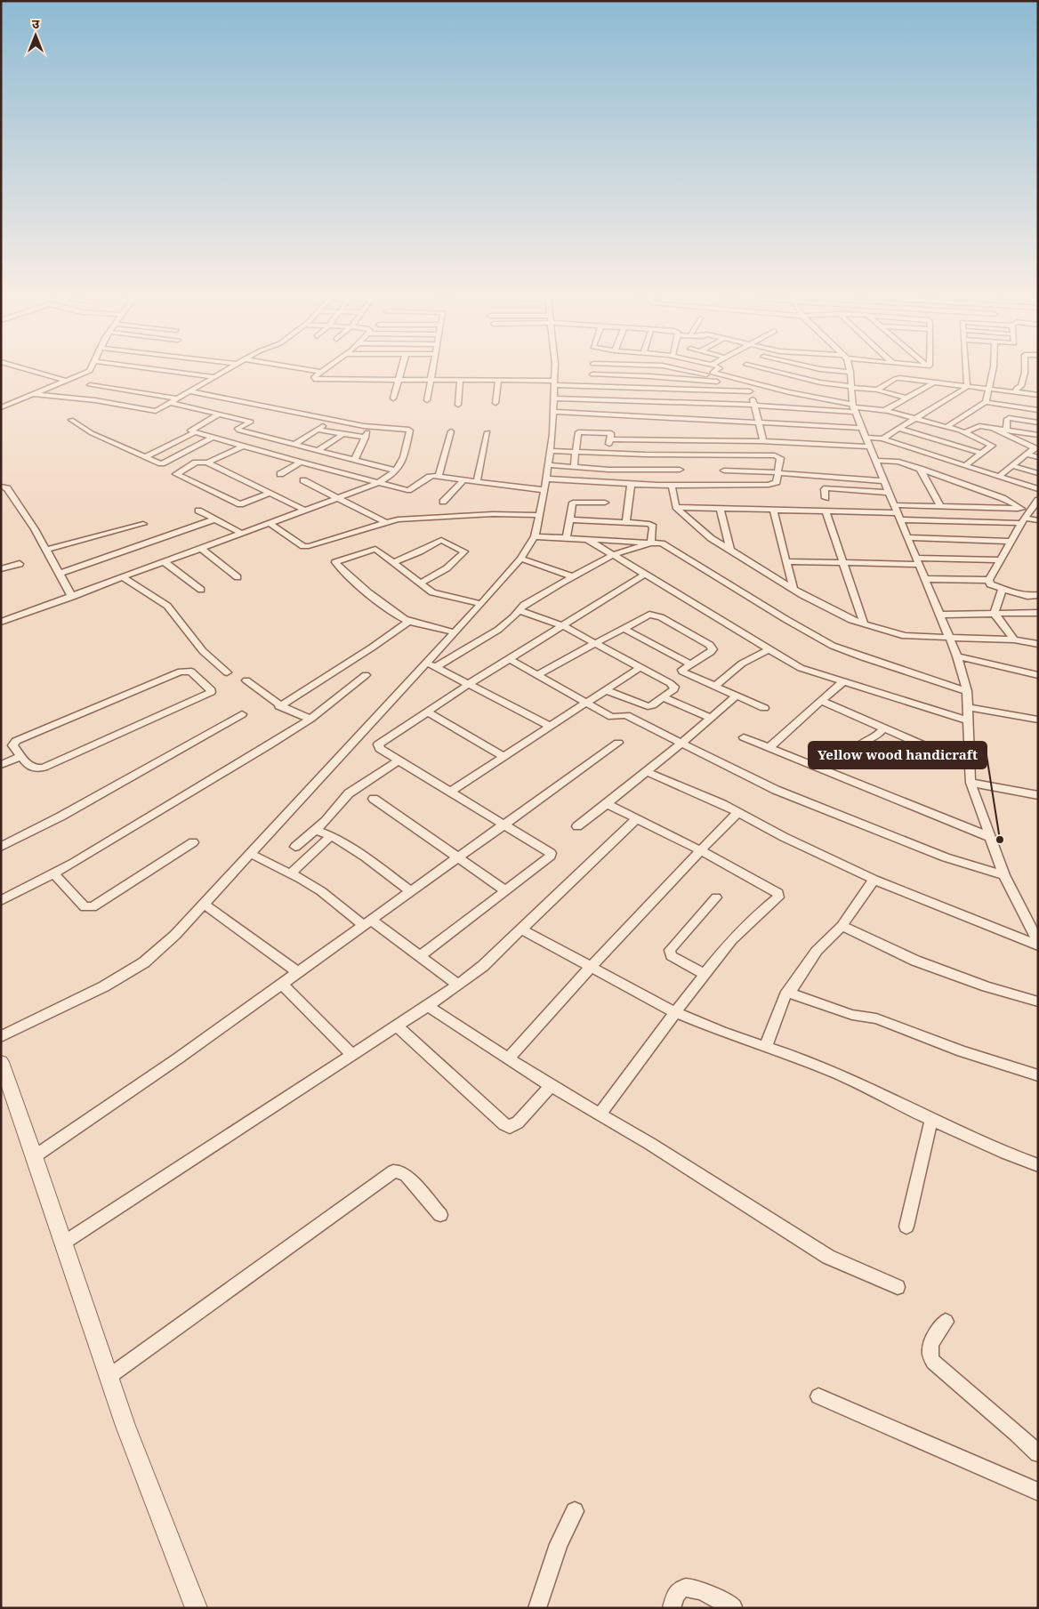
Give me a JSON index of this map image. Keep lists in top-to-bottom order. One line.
{"places":["Yellow wood handicraft"],"north":"top"}
